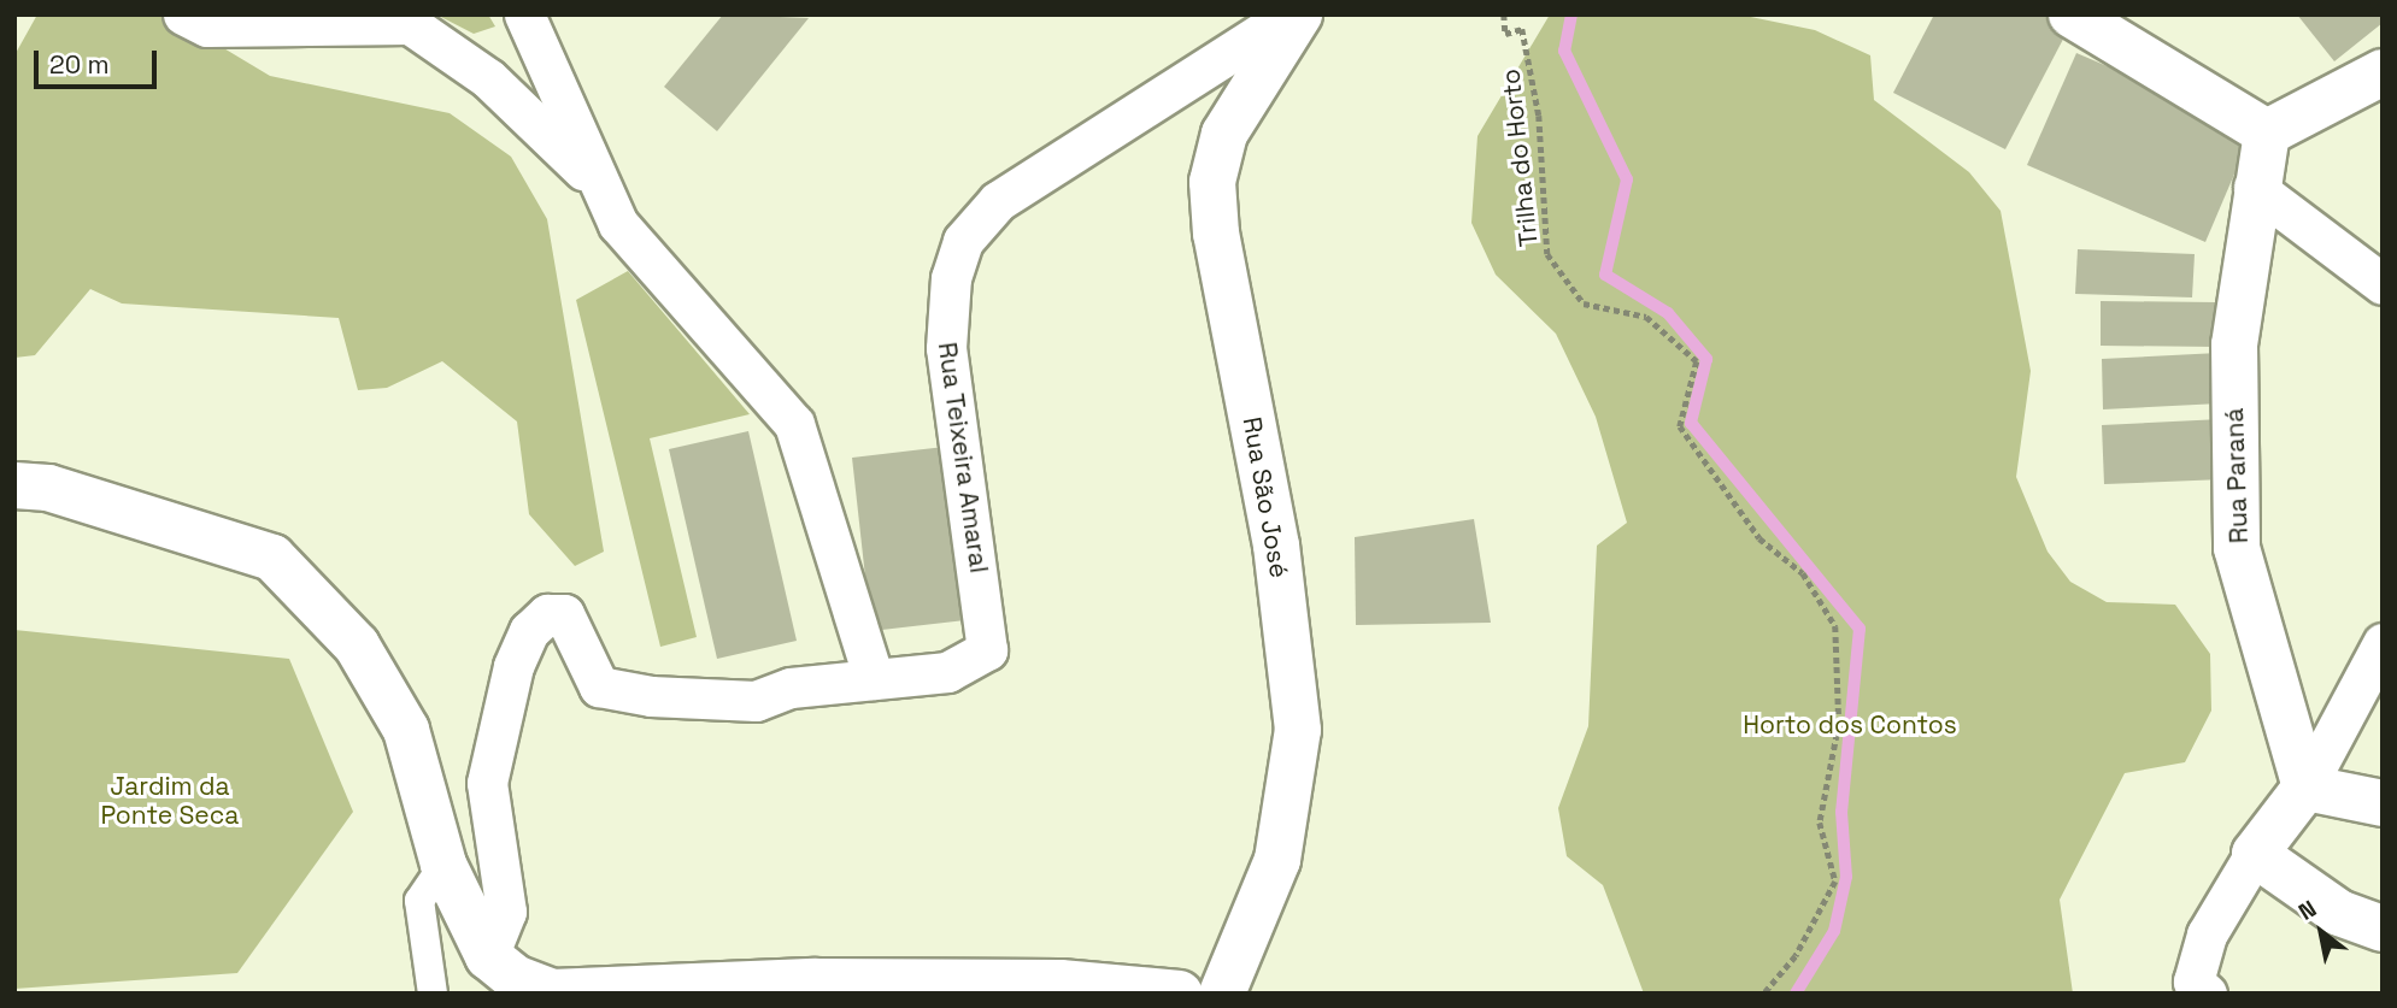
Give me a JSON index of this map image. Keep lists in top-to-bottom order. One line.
{"streets":{"street":["Rua Teixeira Amaral","Rua Paraná","Rua São José"],"path":["Trilha do Horto"]},"parks":["Horto dos Contos","Jardim da Ponte Seca"],"scale_bar":"20 m","north":"top left"}
